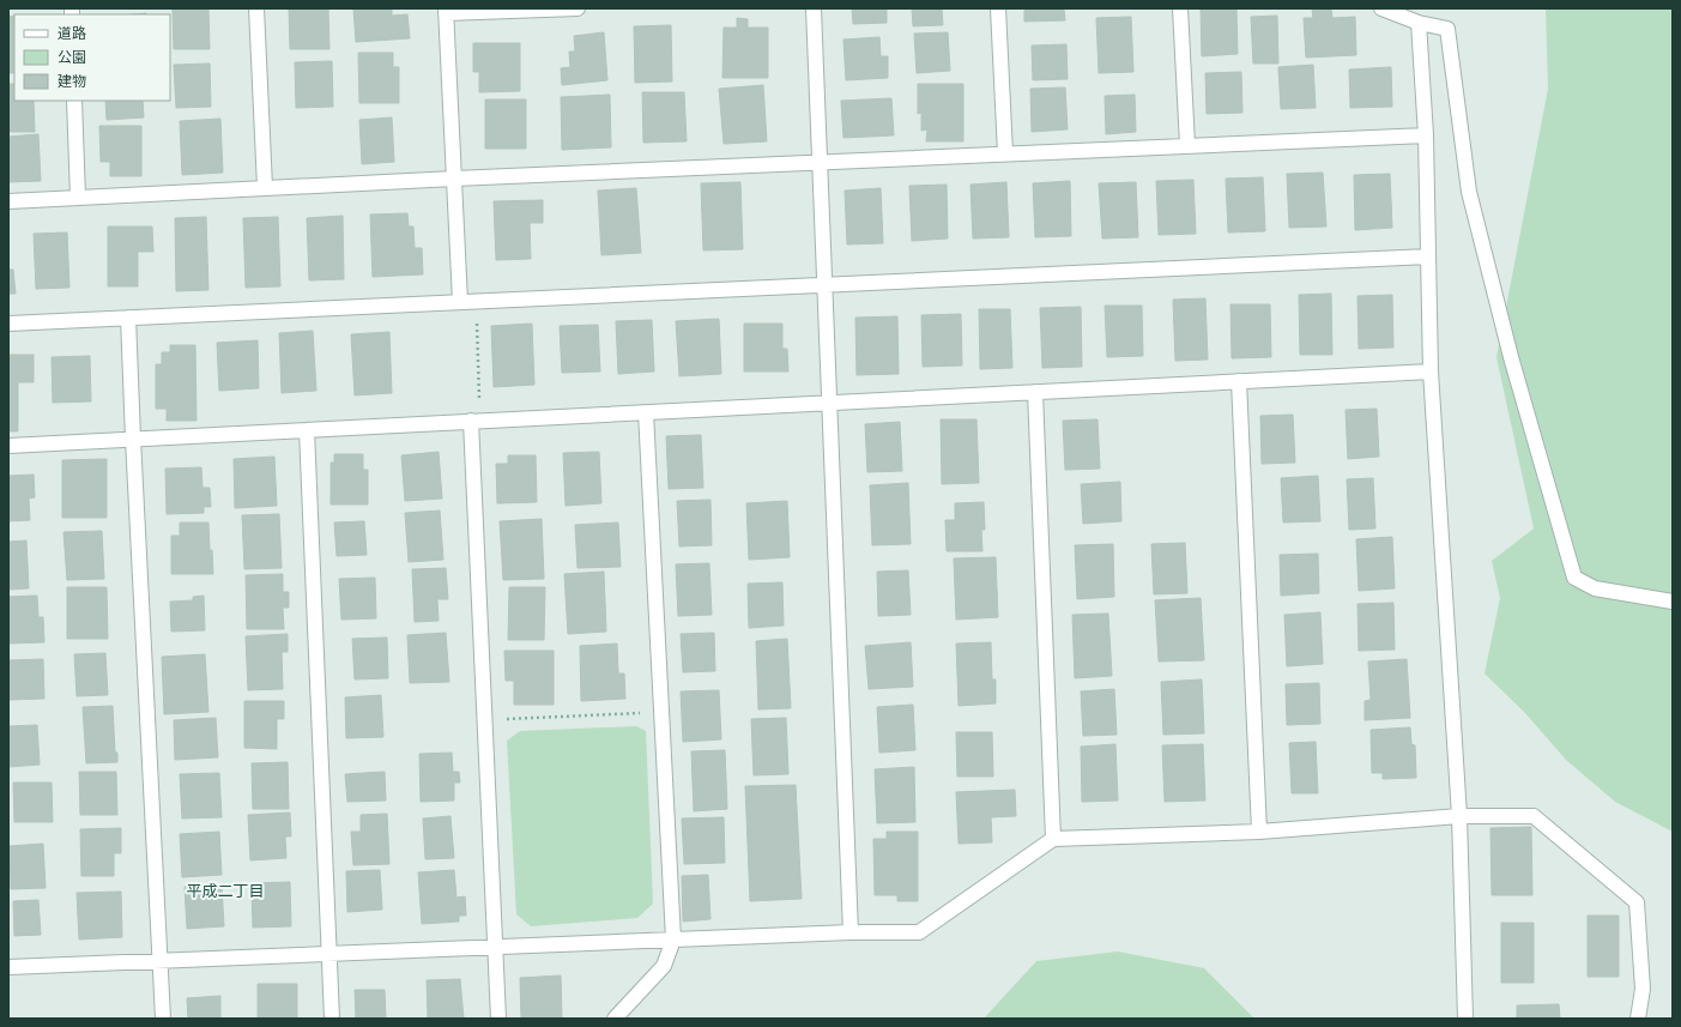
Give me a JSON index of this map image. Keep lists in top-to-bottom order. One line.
{"districts":["平成二丁目"],"legend":["道路","公園","建物"]}
